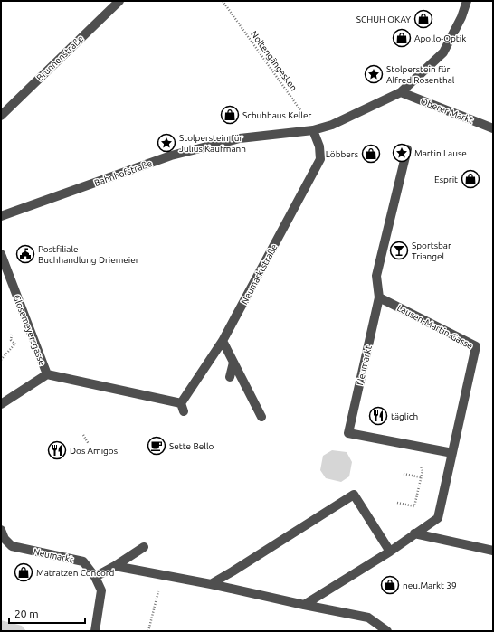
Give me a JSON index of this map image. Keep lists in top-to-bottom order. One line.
{"streets":{"street":["Brunnenstraße","Oberer Markt","Bahnhofstraße","Neumarktstraße","Lausen-Martin-Gasse","Glosemeyersgasse","Neumarkt"],"path":["Noltengängesken"]},"crossings":[["Noltengängesken","Bahnhofstraße"],["Noltengängesken","Neumarktstraße"],["Bahnhofstraße","Neumarktstraße"],["Neumarktstraße","Glosemeyersgasse"],["Lausen-Martin-Gasse","Neumarkt"]],"places":{"shop":["SCHUH OKAY","Apollo-Optik","Schuhhaus Keller","Löbbers","Esprit","Matratzen Concord","neu.Markt 39"],"place":["Stolperstein für Alfred Rosenthal","Stolperstein für Julius Kaufmann","Martin Lause"],"bar":["Sportsbar Triangel"],"public building":["Postfiliale Buchhandlung Driemeier"],"restaurant":["täglich","Dos Amigos"],"cafe":["Sette Bello"]},"scale_bar":"20 m"}
